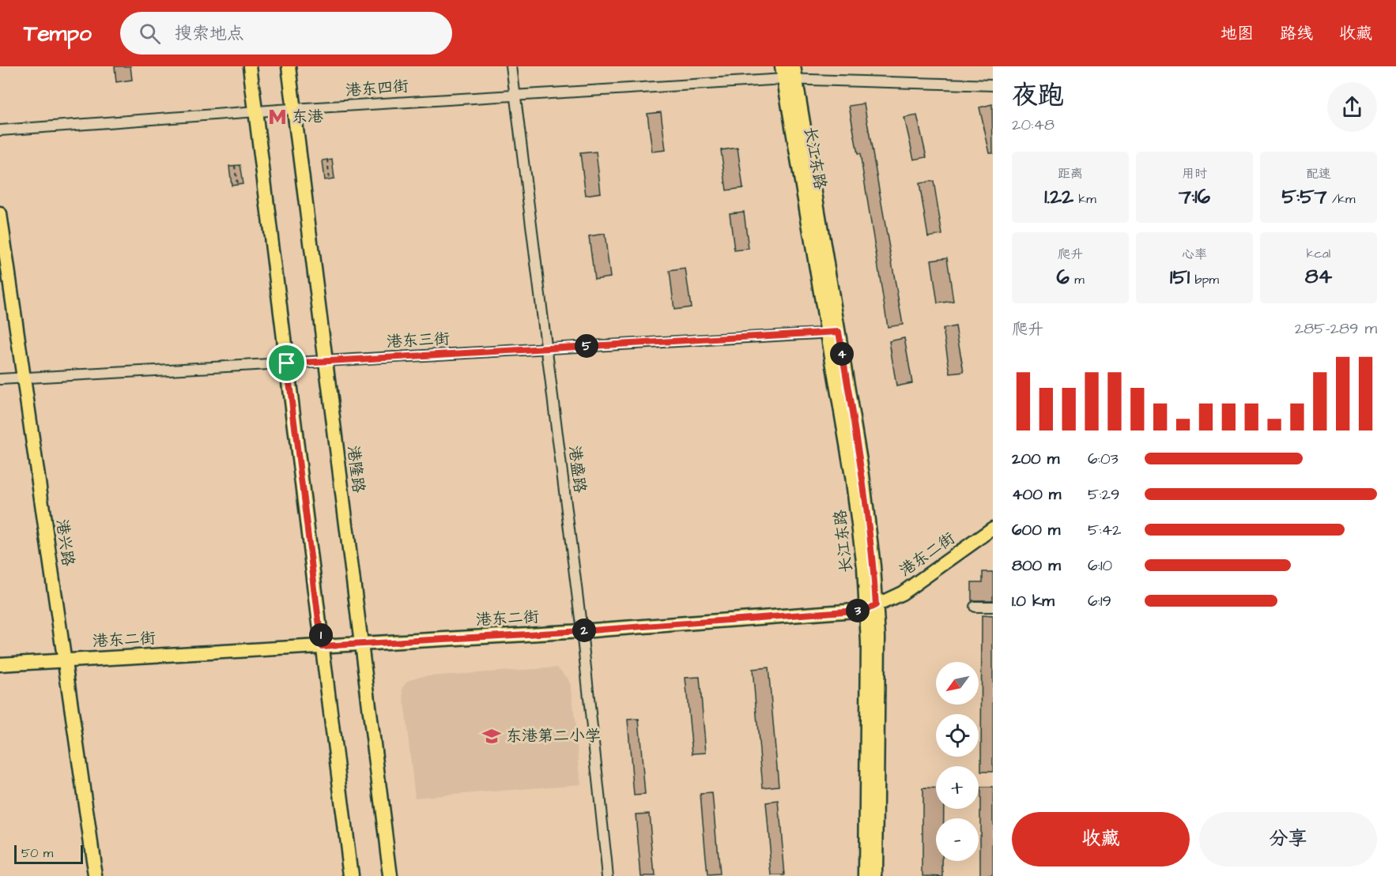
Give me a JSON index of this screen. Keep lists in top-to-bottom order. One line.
{"streets":{"main road":["长江东路","港隆路","港兴路","港东二街"],"street":["港东四街","港东三街","港盛路"]},"crossings":[["港东四街","长江东路"],["港东四街","港隆路"],["港东四街","港盛路"],["长江东路","港东三街"],["长江东路","港东二街"],["港东三街","港隆路"],["港东三街","港盛路"],["港东三街","港兴路"],["港隆路","港东二街"],["港盛路","港东二街"],["港兴路","港东二街"]],"places":{"metro station":["东港"],"school or university":["东港第二小学"]},"scale_bar":"50 m","north":"bottom left","page":{"header":"Tempo","search":"搜索地点","nav":["地图","路线","收藏"],"heading":["夜跑","20:48"],"stats":[["距离","1.22 km"],["用时","7:16"],["配速","5:57 /km"],["爬升","6 m"],["心率","151 bpm"],["kcal","84"]],"chart":["爬升","285–289 m"],"pins":["5","4","3","2","1"],"list":[{"name":"200 m","note":"6:03"},{"name":"400 m","note":"5:29"},{"name":"600 m","note":"5:42"},{"name":"800 m","note":"6:10"},{"name":"1.0 km","note":"6:19"}],"map_buttons":["+","−"],"buttons":["收藏","分享"],"scale":"50 m"}}
